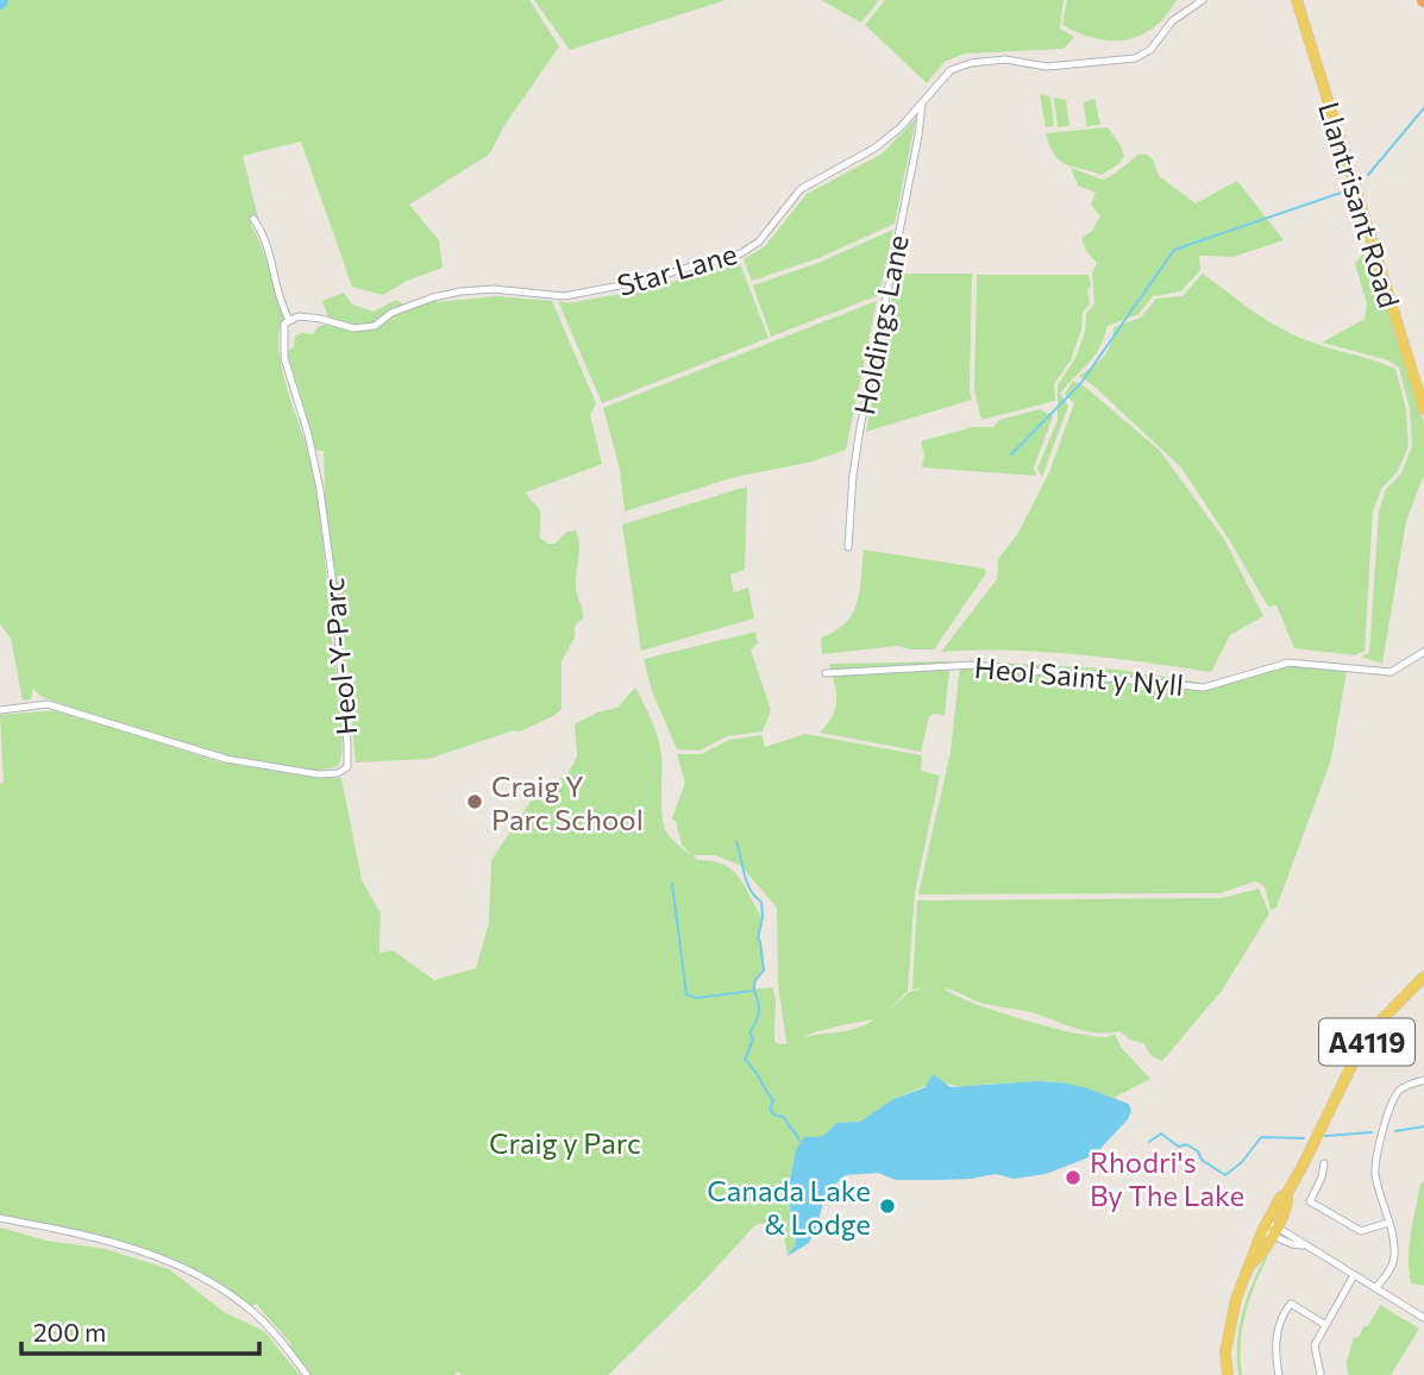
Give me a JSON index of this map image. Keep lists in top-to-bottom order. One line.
{"streets":{"main road":["Llantrisant Road","A4119"],"street":["Star Lane","Holdings Lane","Heol-Y-Parc","Heol Saint y Nyll"]},"crossings":[["Star Lane","Holdings Lane"],["Star Lane","Heol-Y-Parc"]],"parks":["Craig y Parc"],"places":["Craig Y Parc School","Rhodri's By The Lake","Canada Lake & Lodge"],"scale_bar":"200 m"}
